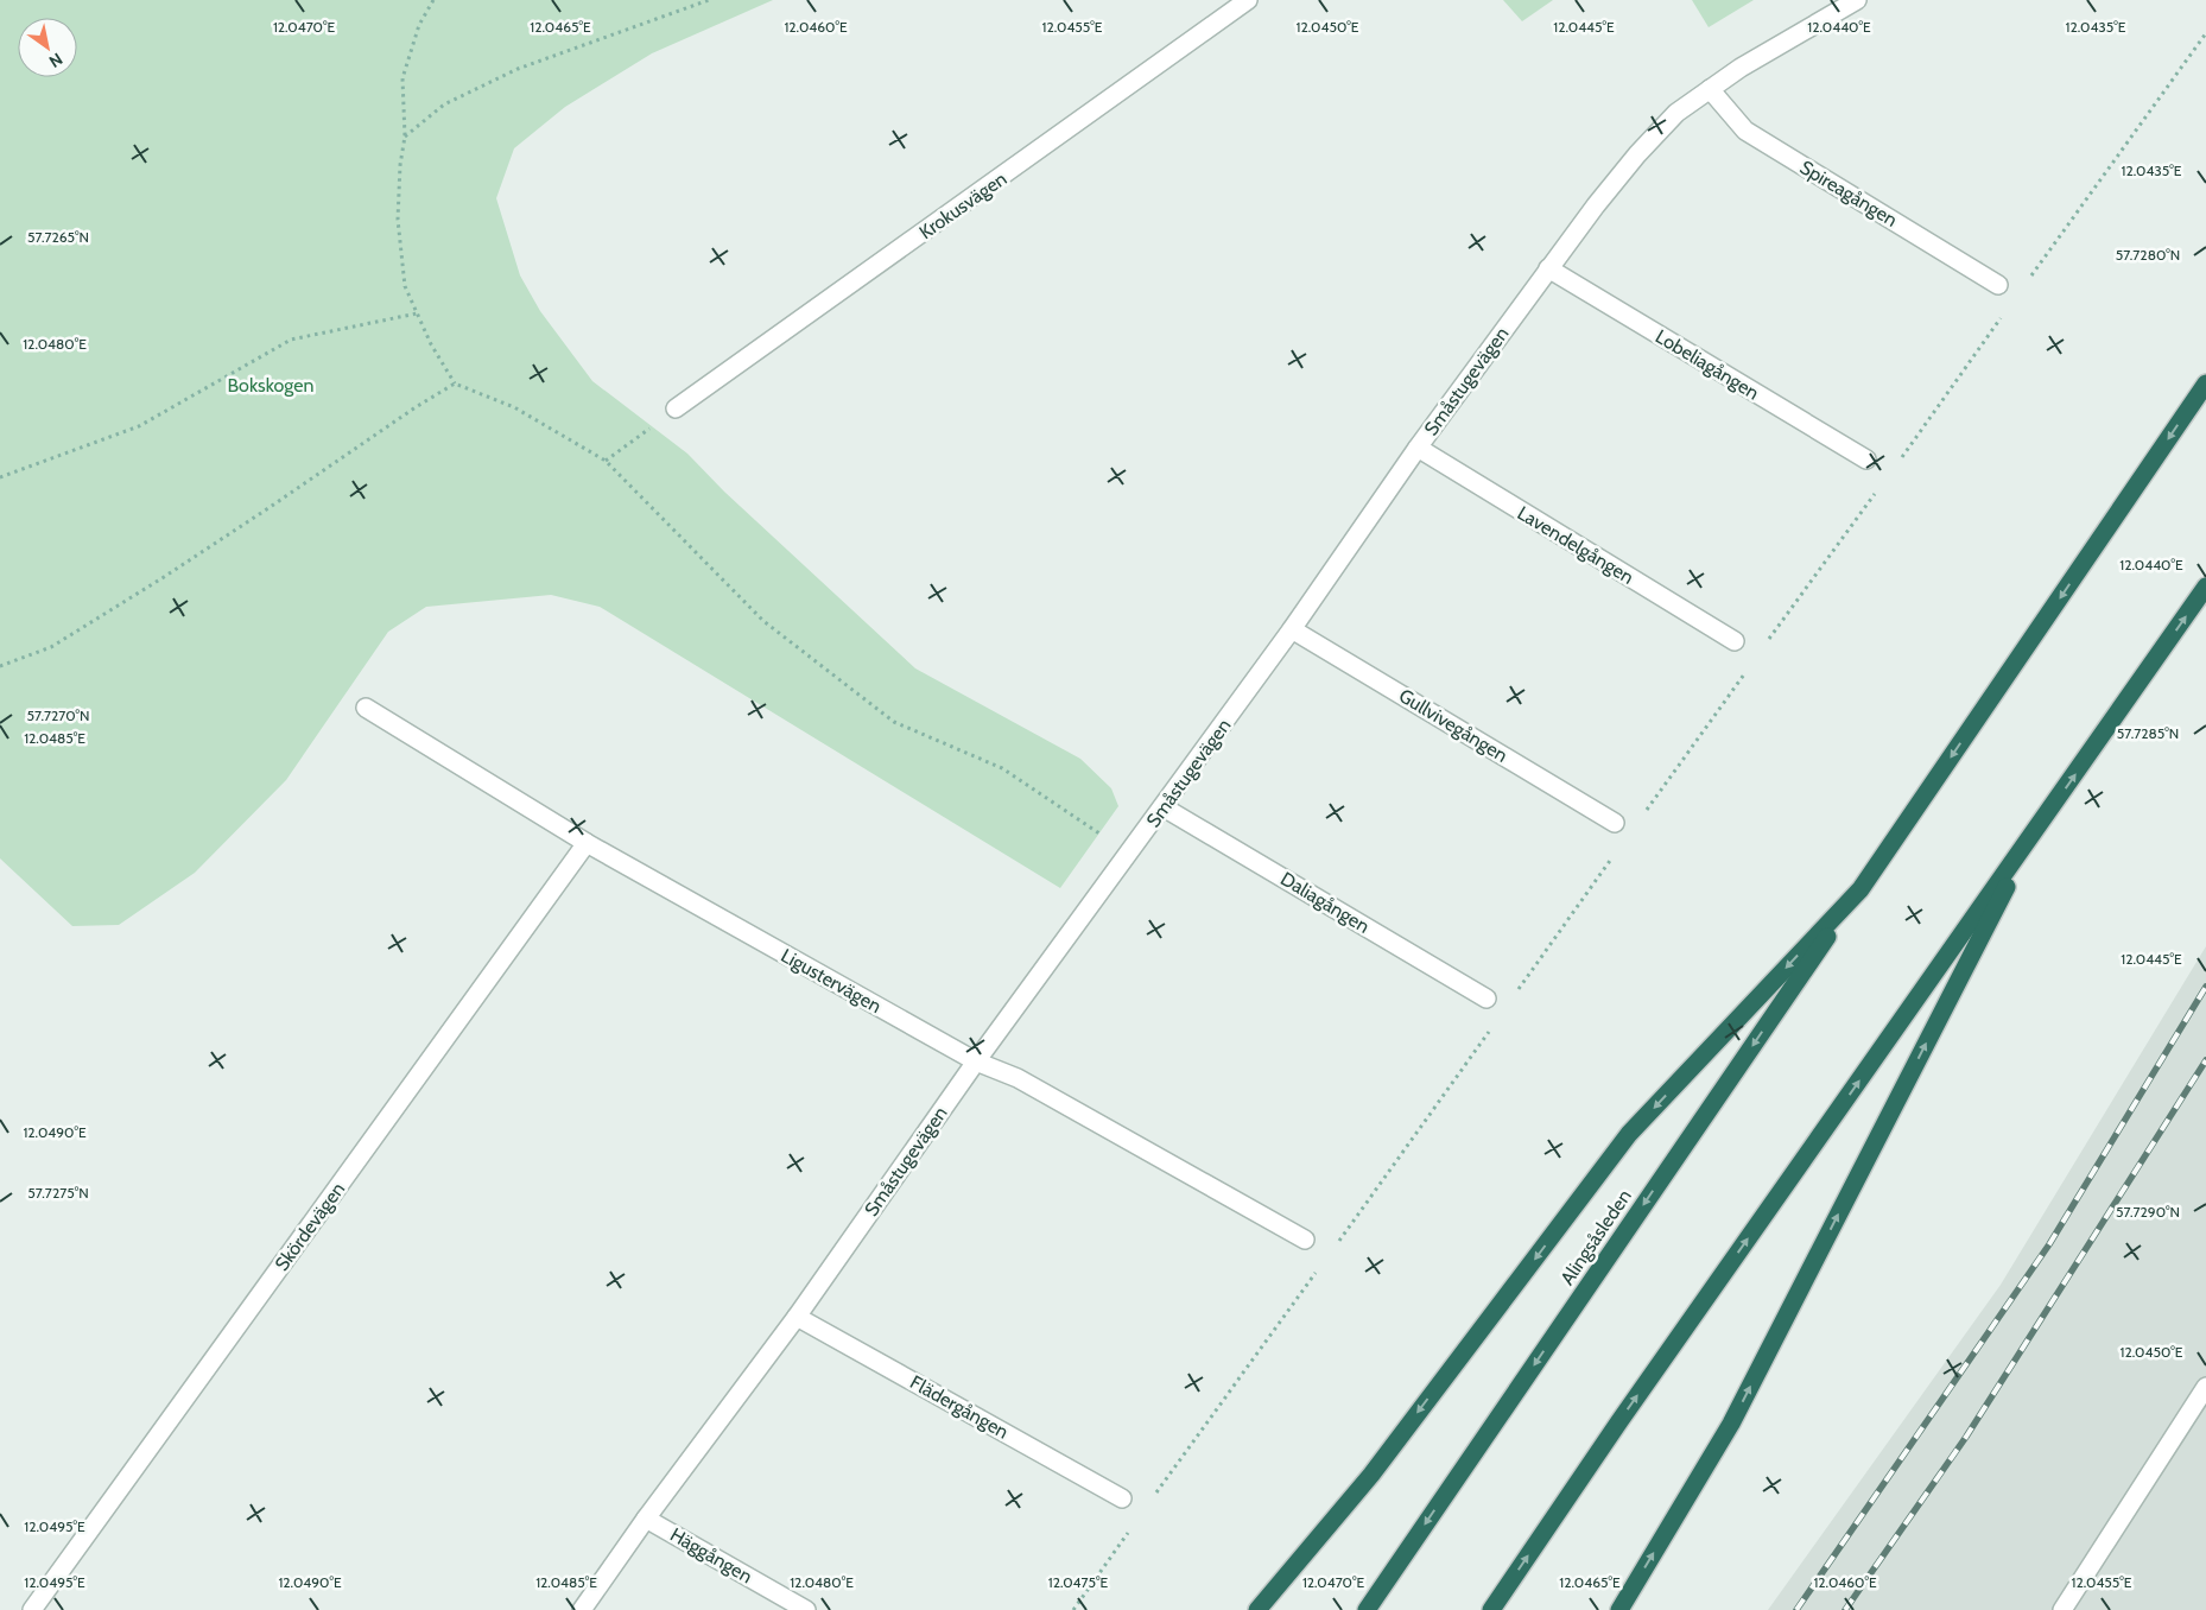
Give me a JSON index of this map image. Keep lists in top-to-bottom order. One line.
{"streets":{"highway":["Alingsåsleden"],"street":["Spireagången","Krokusvägen","Lobeliagången","Småstugevägen","Lavendelgången","Gullvivegången","Daliagången","Ligustervägen","Skördevägen","Flädergången","Häggången"]},"crossings":[["Spireagången","Småstugevägen"],["Lobeliagången","Småstugevägen"],["Småstugevägen","Lavendelgången"],["Småstugevägen","Gullvivegången"],["Småstugevägen","Daliagången"],["Småstugevägen","Ligustervägen"],["Småstugevägen","Flädergången"],["Småstugevägen","Häggången"],["Ligustervägen","Skördevägen"]],"parks":["Bokskogen"],"north":"bottom right","coordinates":["12.0435°E","12.0455°E","12.0450°E","12.0445°E","12.0440°E","12.0470°E","12.0465°E","12.0460°E","57.7265°N","57.7280°N","12.0480°E","57.7270°N","57.7285°N","12.0485°E","12.0490°E","57.7275°N","57.7290°N","12.0495°E","12.0475°E"]}
